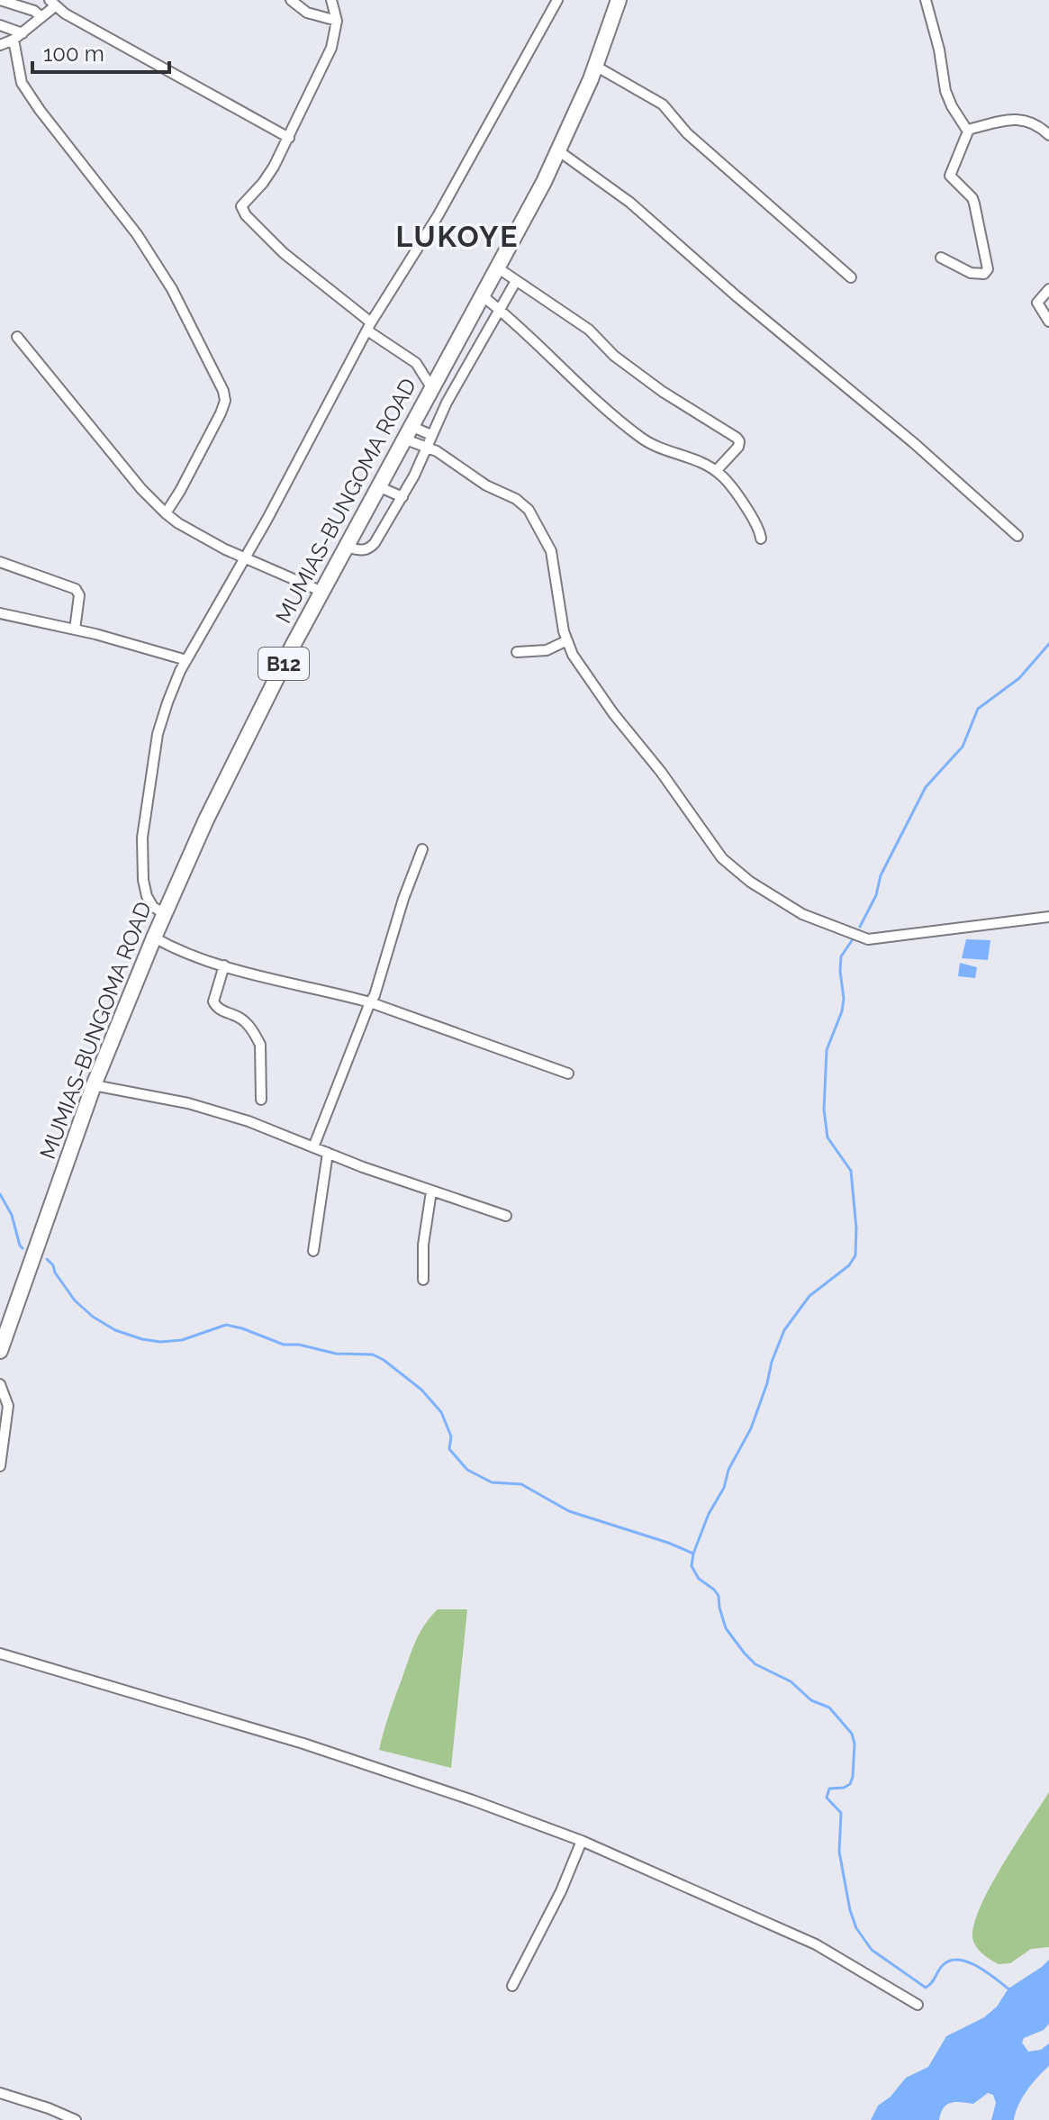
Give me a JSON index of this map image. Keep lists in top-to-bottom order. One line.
{"streets":{"highway":["MUMIAS-BUNGOMA ROAD","B12"]},"districts":["LUKOYE"],"scale_bar":"100 m"}
